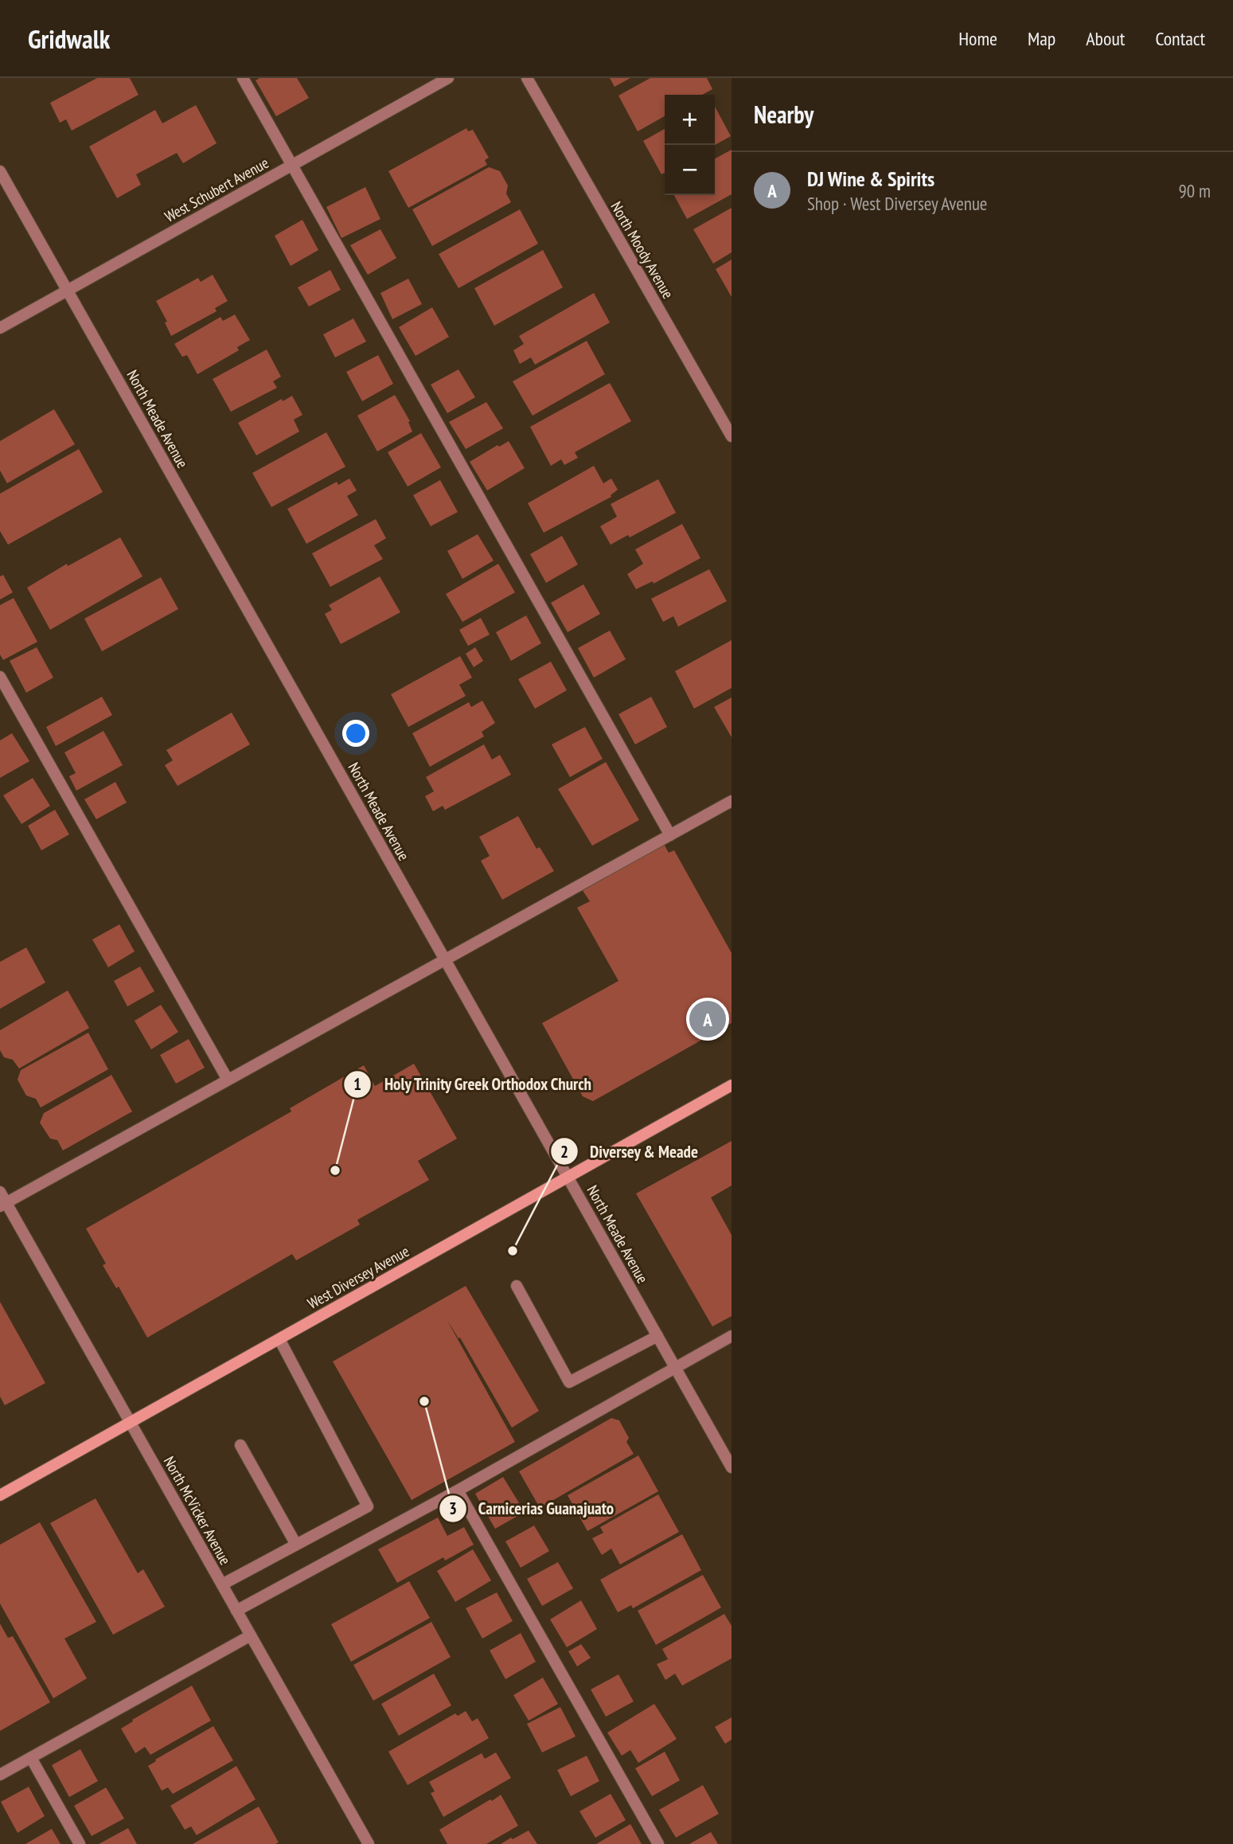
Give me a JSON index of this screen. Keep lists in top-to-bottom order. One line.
{"streets":{"main road":["West Diversey Avenue"],"street":["West Schubert Avenue","North Moody Avenue","North Meade Avenue","North McVicker Avenue"]},"crossings":[["West Schubert Avenue","North Meade Avenue"],["North Meade Avenue","West Diversey Avenue"],["West Diversey Avenue","North McVicker Avenue"]],"places":["Holy Trinity Greek Orthodox Church","Diversey & Meade","Carnicerias Guanajuato"],"page":{"header":"Gridwalk","nav":["Home","Map","About","Contact"],"heading":"Nearby","map_buttons":["+","−"],"list":[{"mark":"A","name":"DJ Wine & Spirits","note":"Shop · West Diversey Avenue","value":"90 m"}],"pins":"A"}}
